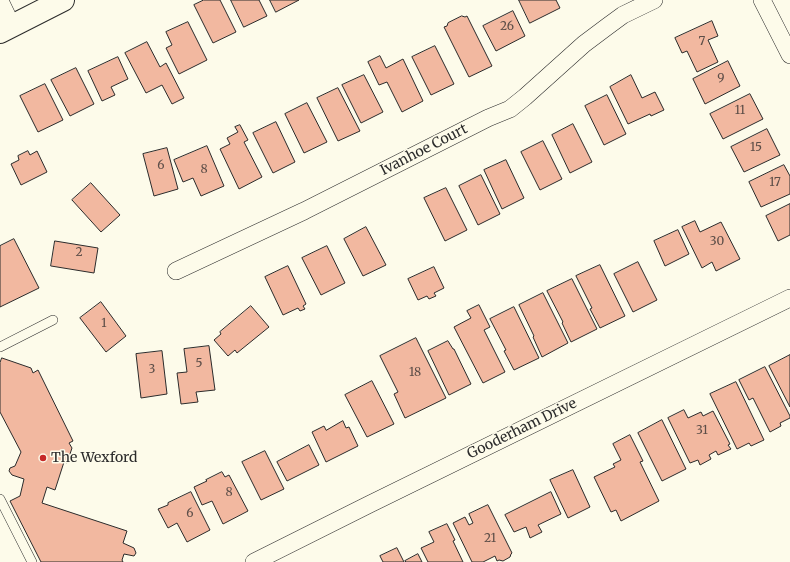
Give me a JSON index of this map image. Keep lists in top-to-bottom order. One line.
{"streets":{"street":["Ivanhoe Court","Gooderham Drive"]},"places":["The Wexford"],"house_numbers":["26","7","9","11","15","6","8","17","30","2","1","5","3","18","31","8","6","21"]}
